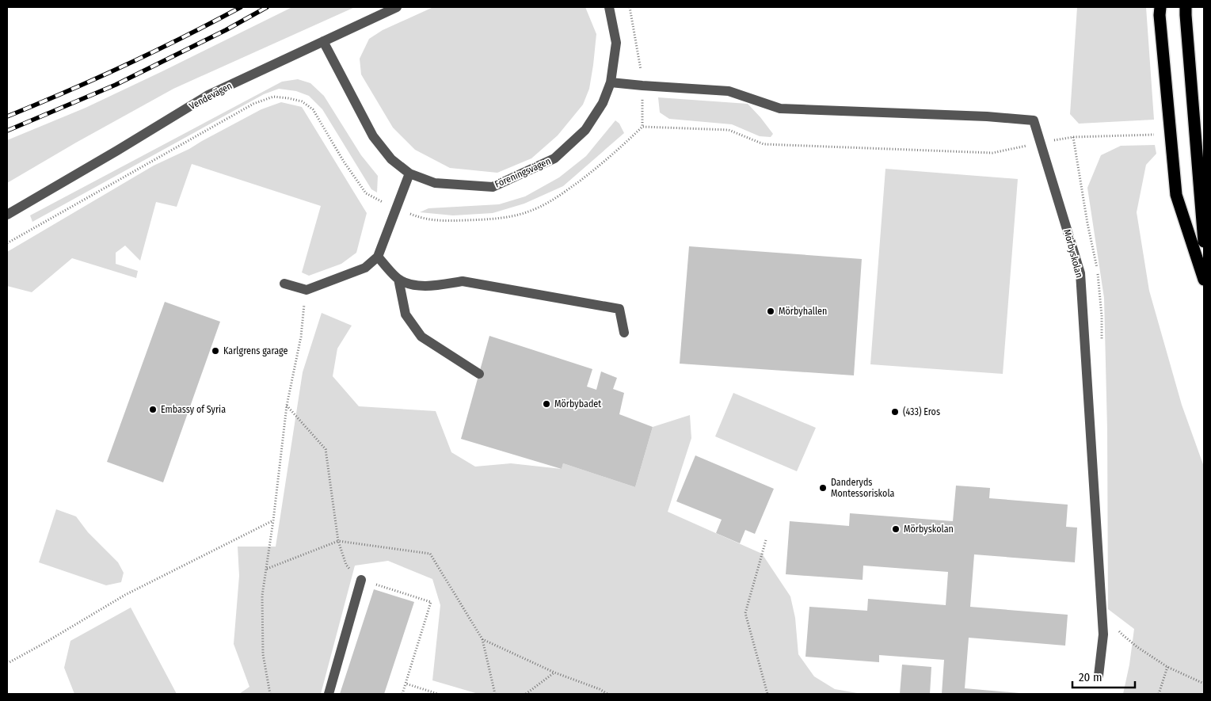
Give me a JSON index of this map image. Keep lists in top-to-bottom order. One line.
{"streets":{"street":["Vendevägen","Föreningsvägen","Mörbyskolan"]},"crossings":[["Vendevägen","Föreningsvägen"]],"places":["Mörbyhallen","Karlgrens garage","Mörbybadet","Embassy of Syria","(433) Eros","Danderyds Montessoriskola","Mörbyskolan"],"scale_bar":"20 m"}
